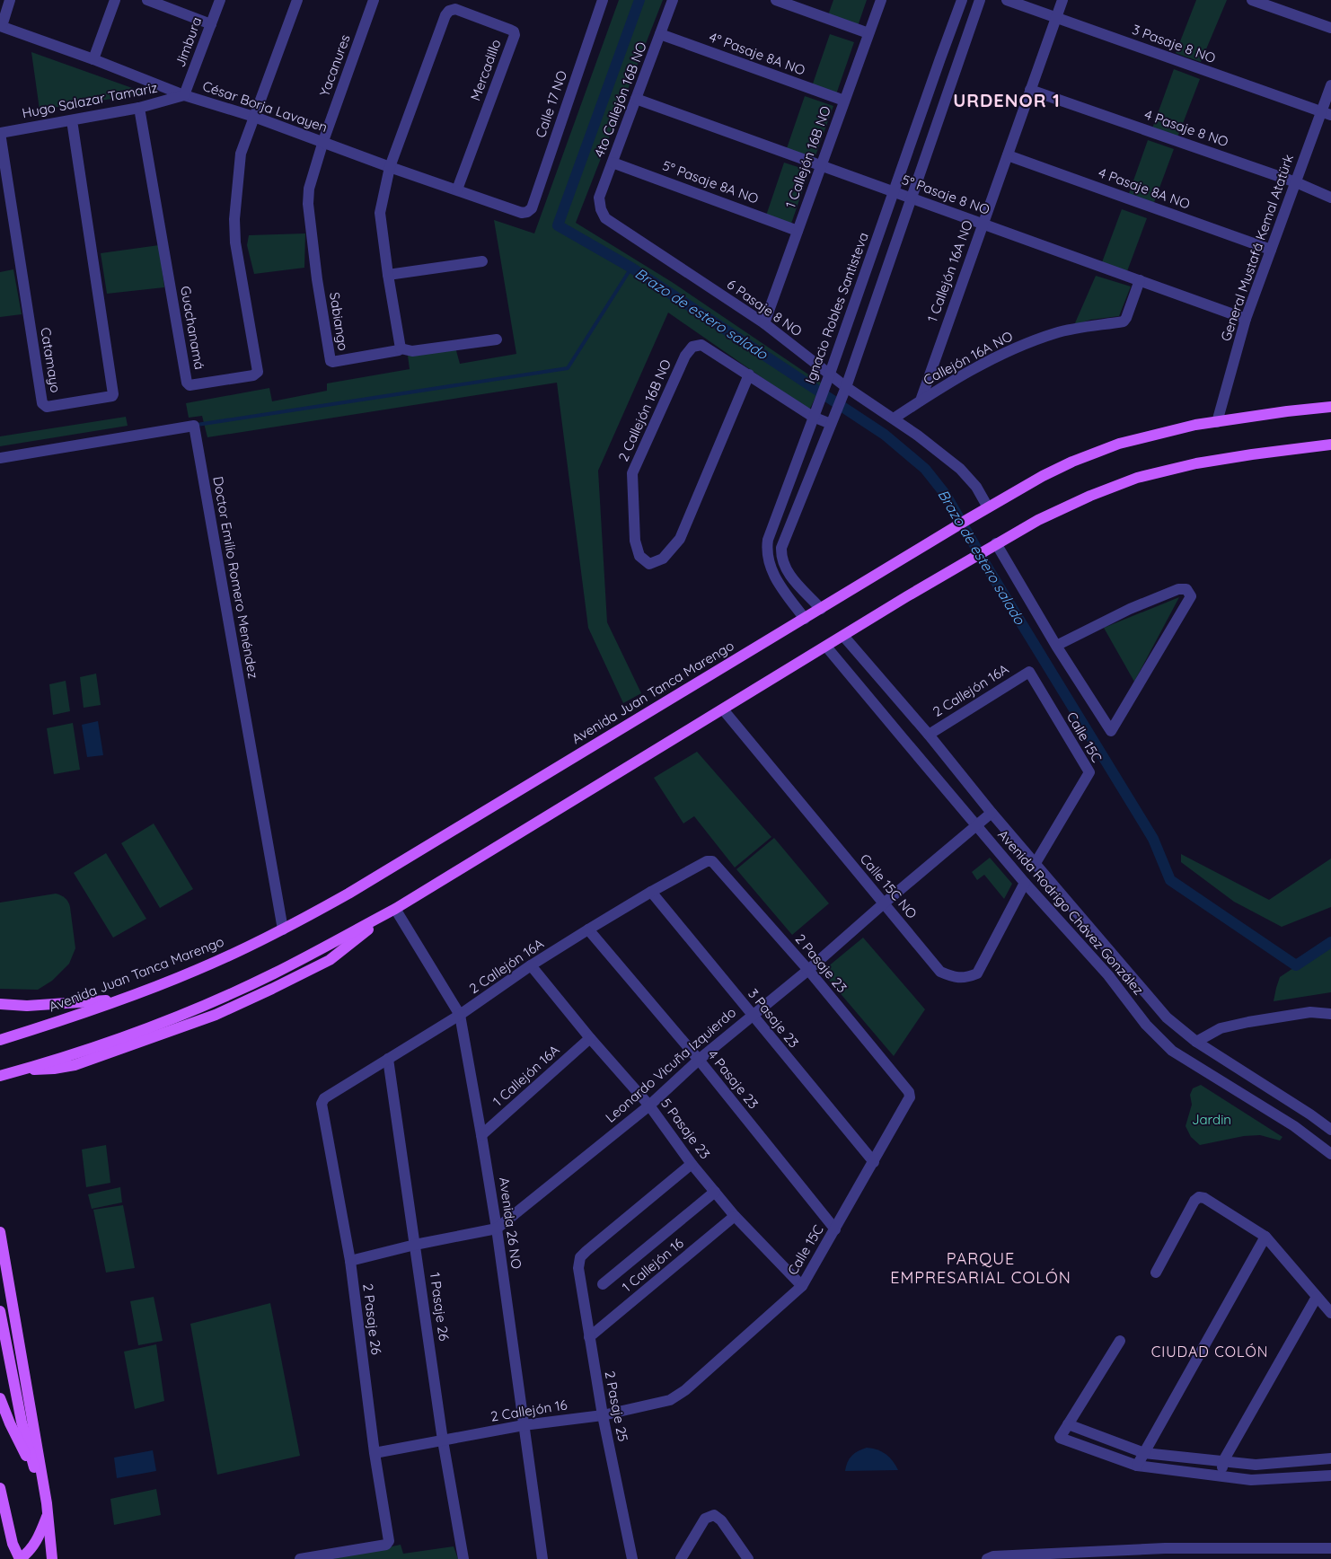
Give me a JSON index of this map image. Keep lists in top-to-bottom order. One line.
{"streets":{"main road":["Avenida Juan Tanca Marengo"],"street":["Jimbura","3 Pasaje 8 NO","4° Pasaje 8A NO","Yacanures","Mercadillo","4to Callejón 16B NO","Hugo Salazar Tamariz","Calle 17 NO","César Borja Lavayen","4 Pasaje 8 NO","1 Callejón 16B NO","5° Pasaje 8A NO","4 Pasaje 8A NO","5° Pasaje 8 NO","General Mustafá Kemal Atatürk","1 Callejón 16A NO","6 Pasaje 8 NO","Ignacio Robles Santisteva","Sabiango","Guachanamá","Callejón 16A NO","Catamayo","2 Callejón 16B NO","Doctor Emilio Romero Menéndez","2 Callejón 16A","Calle 15C","Calle 15C NO","Avenida Rodrigo Chávez González","2 Pasaje 23","3 Pasaje 23","Leonardo Vicuña Izquierdo","1 Callejón 16A","4 Pasaje 23","5 Pasaje 23","Avenida 26 NO","1 Callejón 16","1 Pasaje 26","2 Pasaje 26","2 Pasaje 25","2 Callejón 16"]},"crossings":[["Jimbura","Hugo Salazar Tamariz"],["Jimbura","César Borja Lavayen"],["3 Pasaje 8 NO","General Mustafá Kemal Atatürk"],["3 Pasaje 8 NO","1 Callejón 16A NO"],["4° Pasaje 8A NO","4to Callejón 16B NO"],["4° Pasaje 8A NO","1 Callejón 16B NO"],["Yacanures","César Borja Lavayen"],["Yacanures","Sabiango"],["Mercadillo","César Borja Lavayen"],["4to Callejón 16B NO","5° Pasaje 8A NO"],["4to Callejón 16B NO","5° Pasaje 8 NO"],["4to Callejón 16B NO","6 Pasaje 8 NO"],["Hugo Salazar Tamariz","César Borja Lavayen"],["Hugo Salazar Tamariz","Guachanamá"],["Hugo Salazar Tamariz","Catamayo"],["Calle 17 NO","César Borja Lavayen"],["César Borja Lavayen","Sabiango"],["César Borja Lavayen","Guachanamá"],["4 Pasaje 8 NO","General Mustafá Kemal Atatürk"],["4 Pasaje 8 NO","1 Callejón 16A NO"],["1 Callejón 16B NO","5° Pasaje 8A NO"],["1 Callejón 16B NO","5° Pasaje 8 NO"],["1 Callejón 16B NO","6 Pasaje 8 NO"],["4 Pasaje 8A NO","General Mustafá Kemal Atatürk"],["4 Pasaje 8A NO","1 Callejón 16A NO"],["5° Pasaje 8 NO","General Mustafá Kemal Atatürk"],["5° Pasaje 8 NO","1 Callejón 16A NO"],["5° Pasaje 8 NO","Ignacio Robles Santisteva"],["5° Pasaje 8 NO","Callejón 16A NO"],["General Mustafá Kemal Atatürk","Avenida Juan Tanca Marengo"],["1 Callejón 16A NO","Callejón 16A NO"],["6 Pasaje 8 NO","Ignacio Robles Santisteva"],["6 Pasaje 8 NO","Callejón 16A NO"],["6 Pasaje 8 NO","Avenida Juan Tanca Marengo"],["Ignacio Robles Santisteva","Avenida Juan Tanca Marengo"],["Doctor Emilio Romero Menéndez","Avenida Juan Tanca Marengo"],["2 Callejón 16A","Calle 15C"],["2 Callejón 16A","Avenida Rodrigo Chávez González"],["2 Callejón 16A","2 Pasaje 23"],["2 Callejón 16A","3 Pasaje 23"],["2 Callejón 16A","4 Pasaje 23"],["2 Callejón 16A","5 Pasaje 23"],["2 Callejón 16A","Avenida 26 NO"],["2 Callejón 16A","1 Pasaje 26"],["2 Callejón 16A","2 Pasaje 26"],["Calle 15C","Avenida Rodrigo Chávez González"],["Calle 15C","2 Pasaje 23"],["Calle 15C","3 Pasaje 23"],["Calle 15C","4 Pasaje 23"],["Calle 15C","5 Pasaje 23"],["Calle 15C","2 Callejón 16"],["Calle 15C NO","Avenida Rodrigo Chávez González"],["Calle 15C NO","Leonardo Vicuña Izquierdo"],["Avenida Rodrigo Chávez González","Leonardo Vicuña Izquierdo"],["2 Pasaje 23","Leonardo Vicuña Izquierdo"],["3 Pasaje 23","Leonardo Vicuña Izquierdo"],["Leonardo Vicuña Izquierdo","4 Pasaje 23"],["Leonardo Vicuña Izquierdo","5 Pasaje 23"],["Leonardo Vicuña Izquierdo","Avenida 26 NO"],["Leonardo Vicuña Izquierdo","1 Pasaje 26"],["Leonardo Vicuña Izquierdo","2 Pasaje 26"],["1 Callejón 16A","5 Pasaje 23"],["1 Callejón 16A","Avenida 26 NO"],["5 Pasaje 23","1 Callejón 16"],["5 Pasaje 23","2 Pasaje 25"],["Avenida 26 NO","2 Callejón 16"],["1 Callejón 16","2 Pasaje 25"],["1 Pasaje 26","2 Callejón 16"],["2 Pasaje 26","2 Callejón 16"],["2 Pasaje 25","2 Callejón 16"]],"districts":["URDENOR 1","PARQUE EMPRESARIAL COLÓN","CIUDAD COLÓN"],"water":["Brazo de estero salado"],"parks":["Jardin"]}
